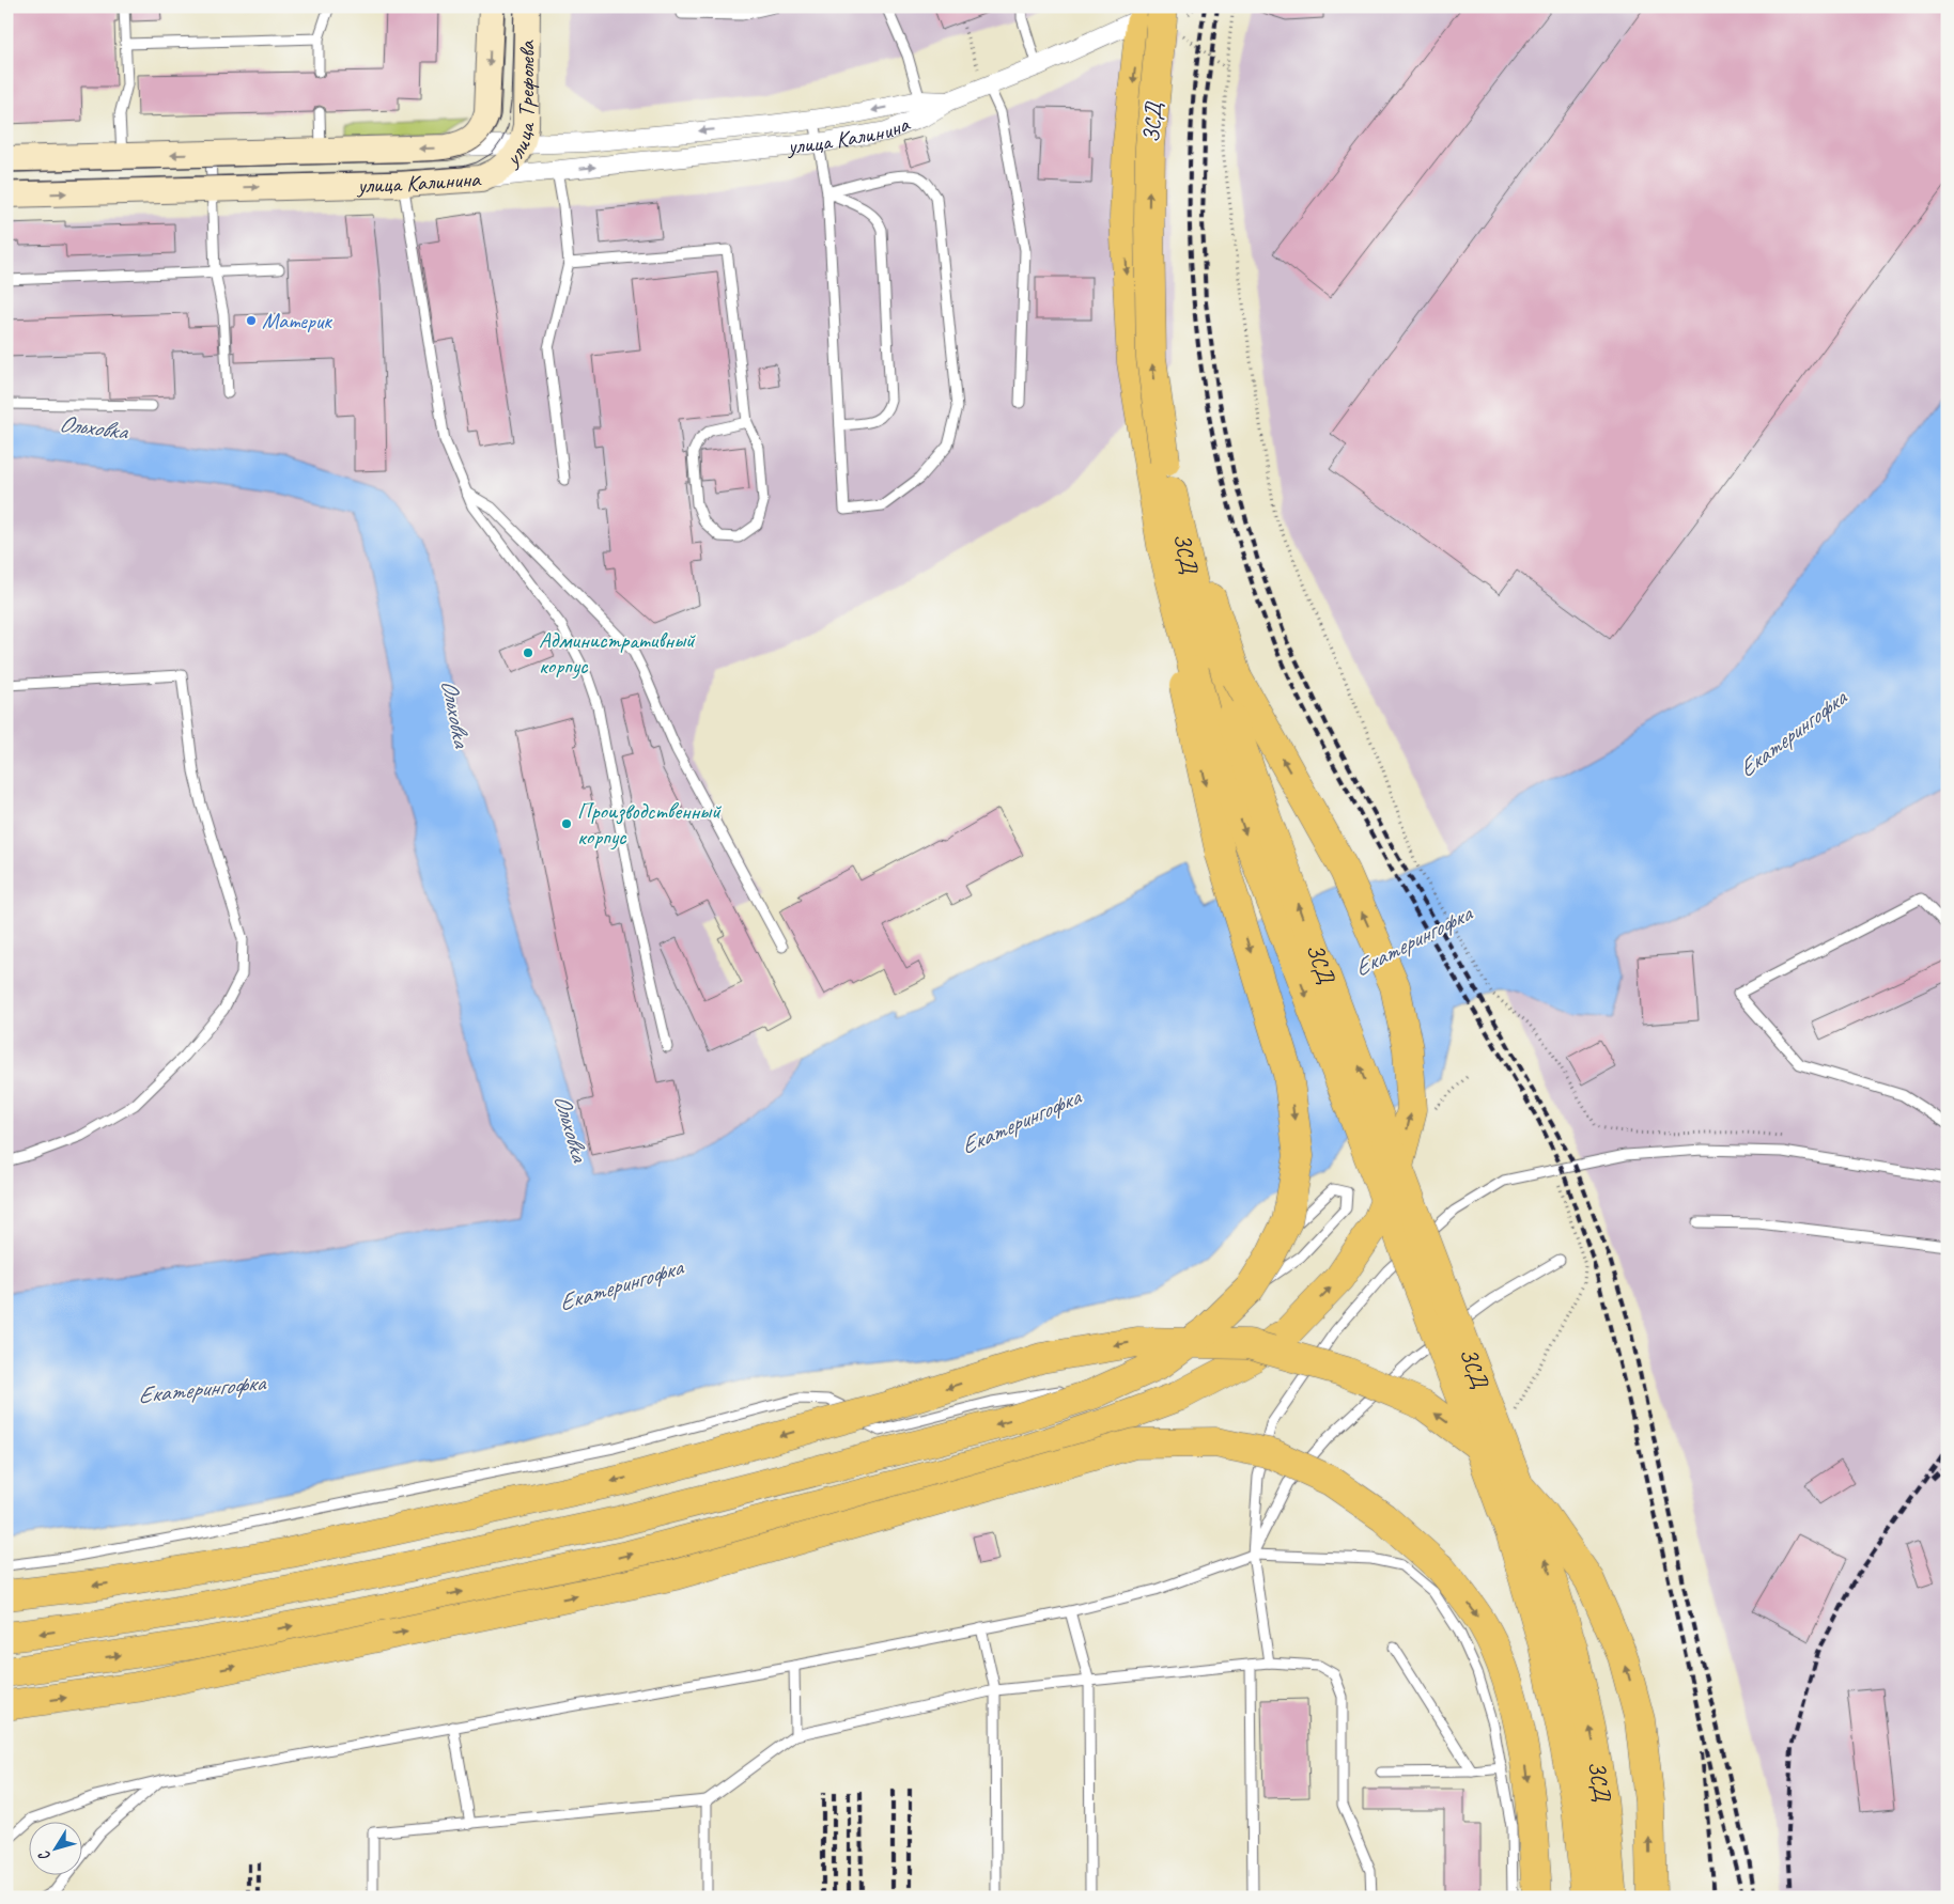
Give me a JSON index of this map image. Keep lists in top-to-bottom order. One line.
{"streets":{"main road":["улица Трефолева","ЗСД","улица Калинина"]},"crossings":[["улица Трефолева","улица Калинина"],["ЗСД","улица Калинина"]],"one_way":["улица Трефолева"],"water":["Ольховка","Екатерингофка"],"places":["Материк","Административный корпус","Производственный корпус"],"north":"bottom left"}
